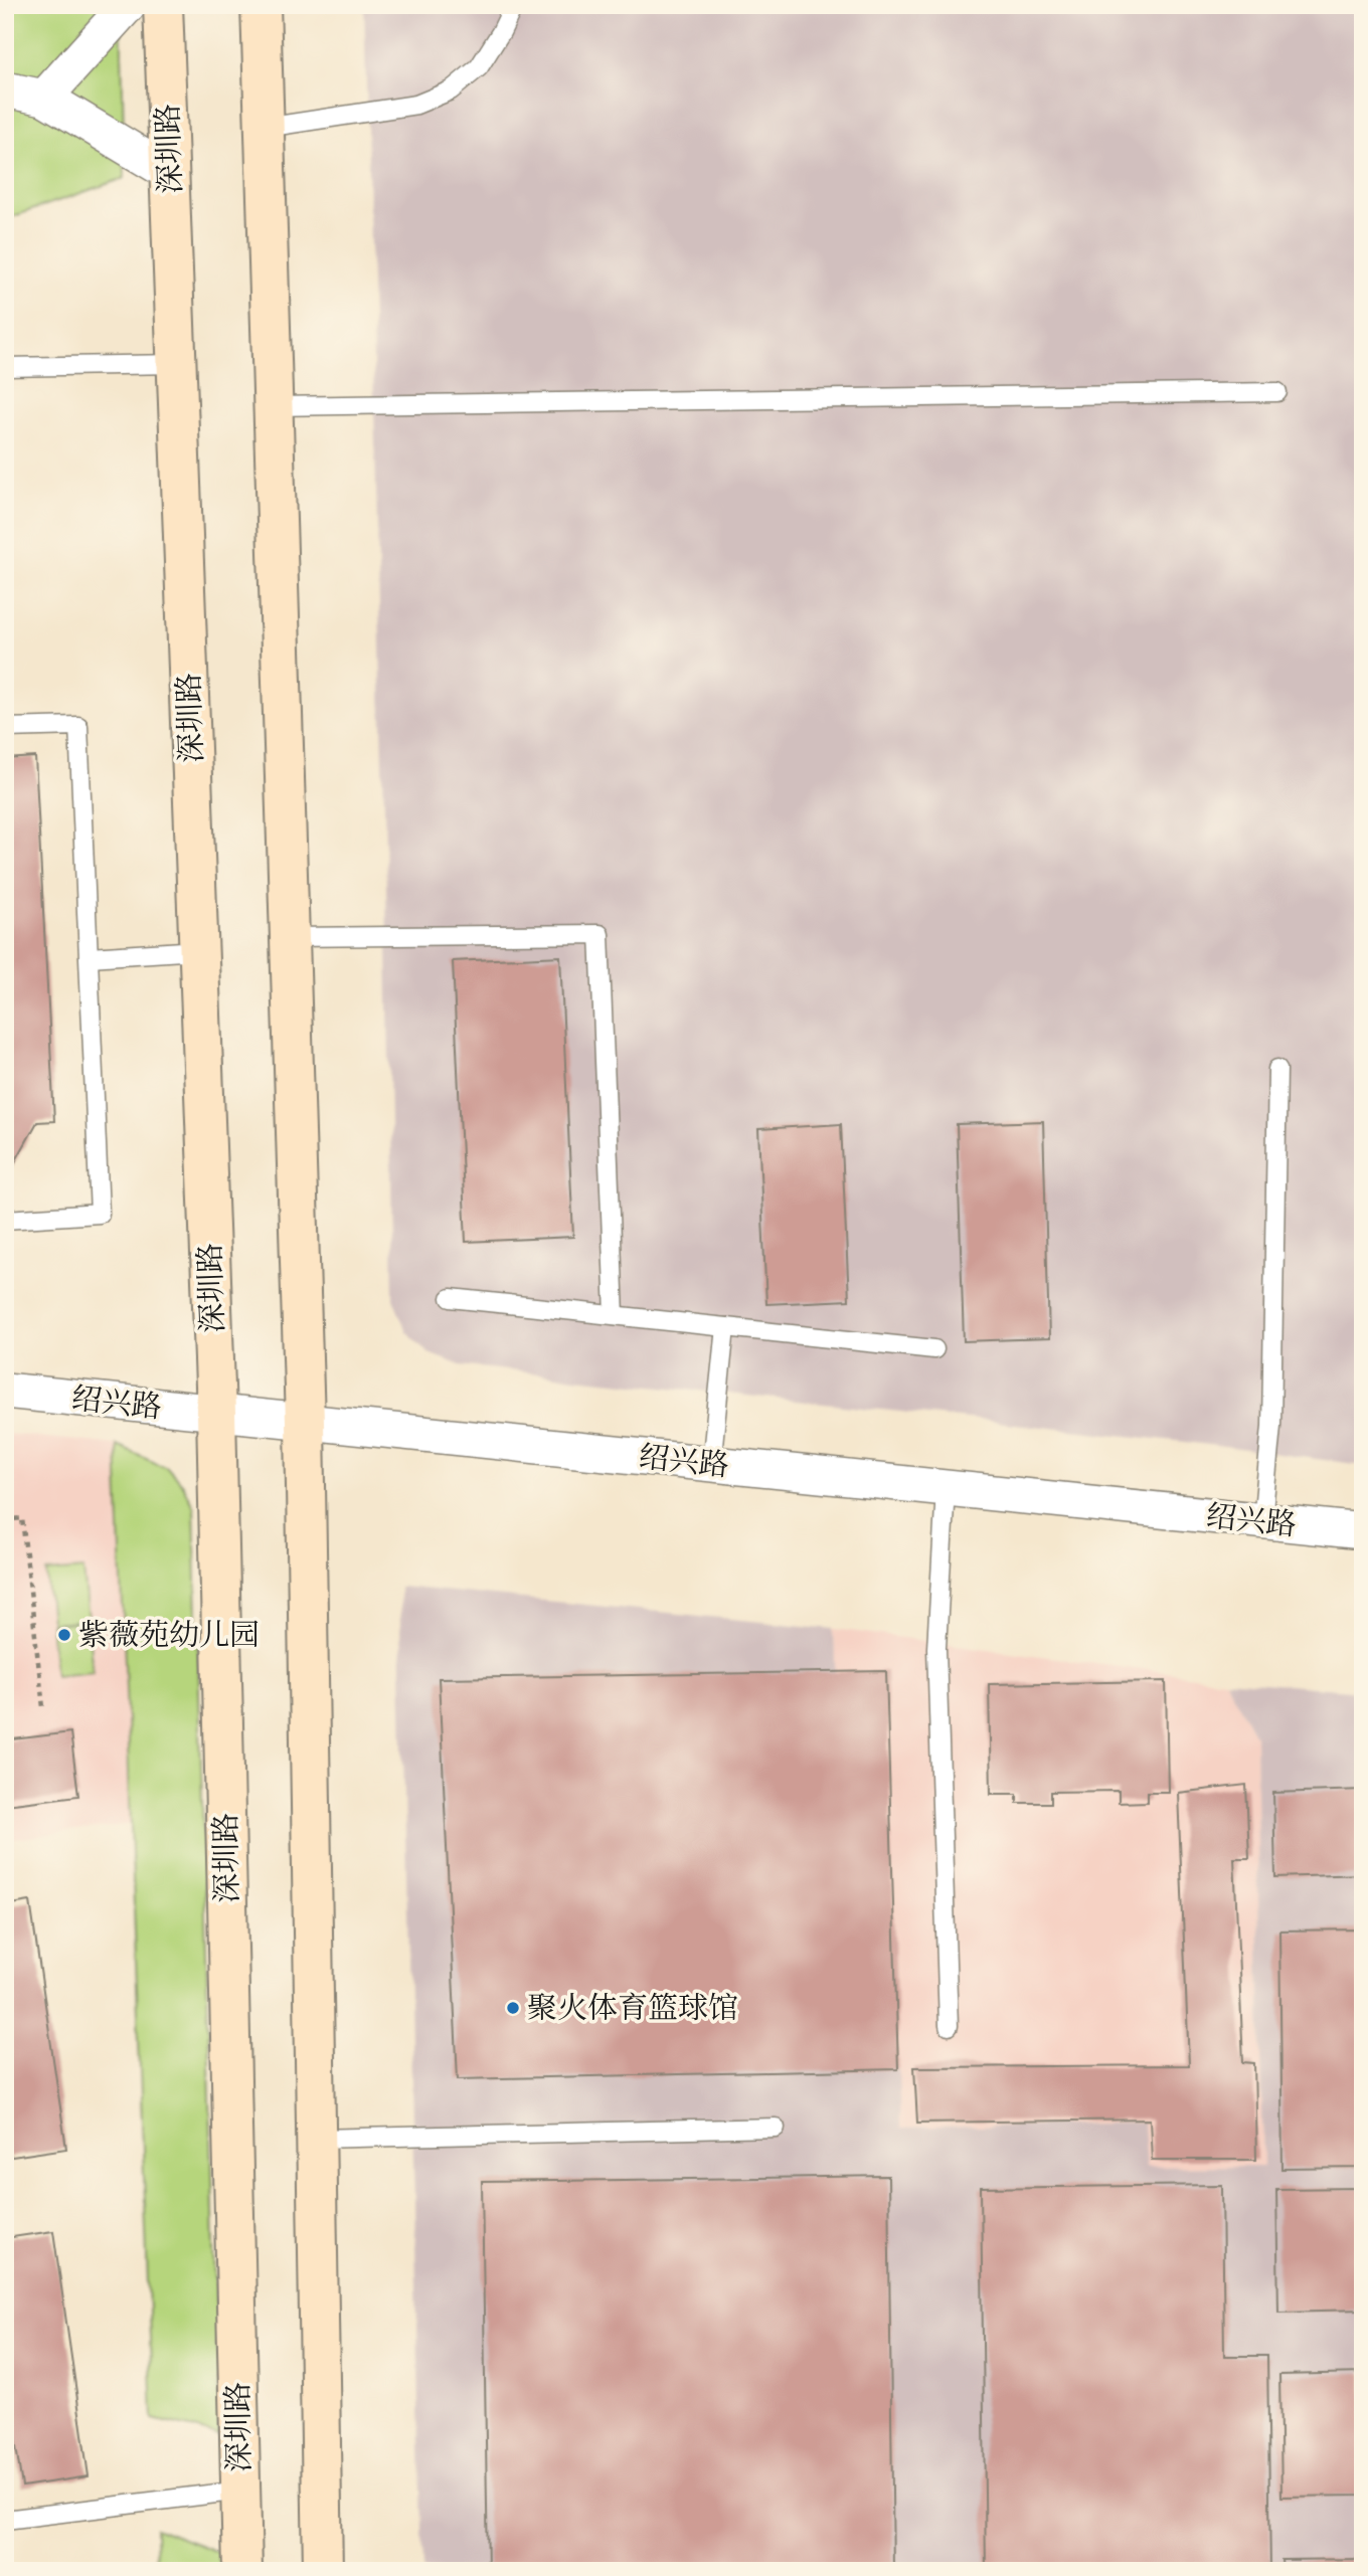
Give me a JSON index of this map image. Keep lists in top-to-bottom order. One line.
{"streets":{"street":["深圳路","绍兴路"]},"crossings":[["深圳路","绍兴路"]],"places":["紫薇苑幼儿园","聚火体育篮球馆"]}
